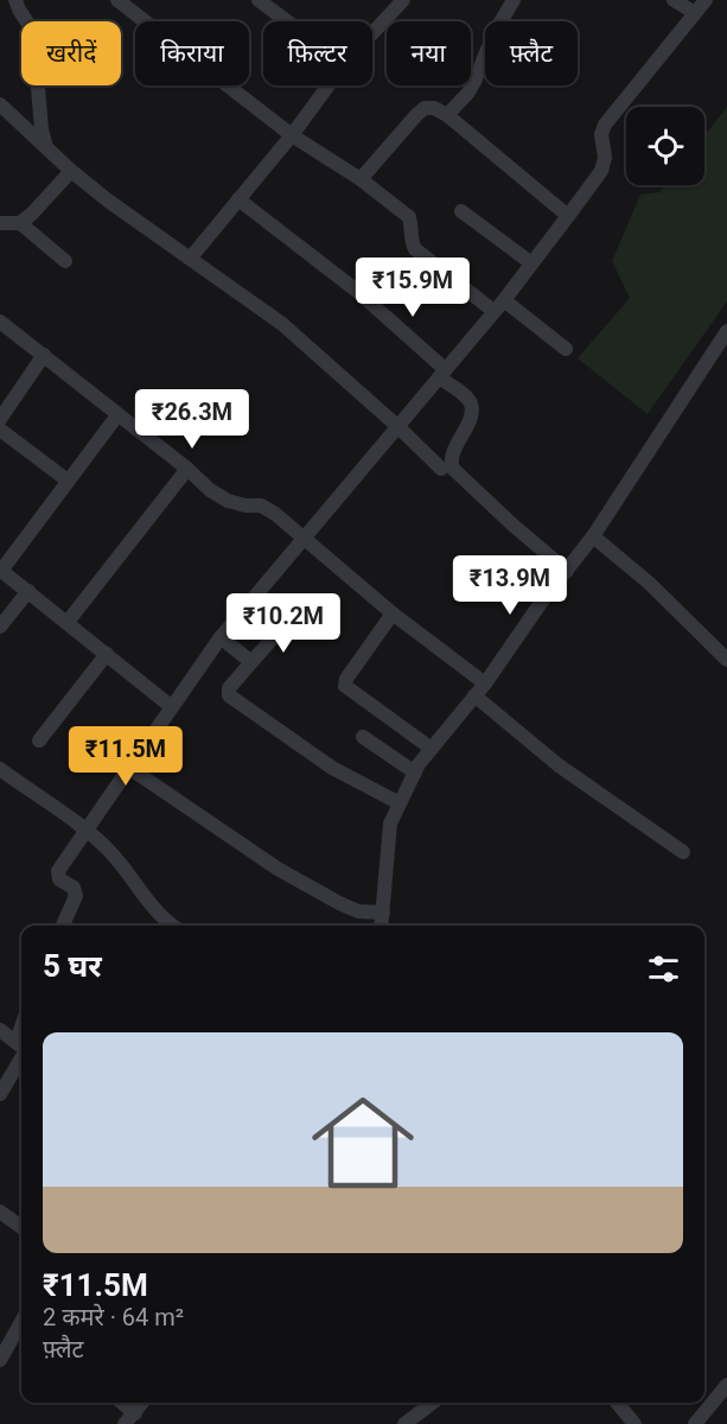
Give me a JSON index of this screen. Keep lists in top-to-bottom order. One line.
{"page":{"chip":["खरीदें","किराया","फ़िल्टर","नया","फ़्लैट"],"price":["₹15.9M","₹26.3M","₹13.9M","₹10.2M","₹11.5M"],"heading":"5 घर","list":[{"name":"₹11.5M","note":"2 कमरे · 64 m² · फ़्लैट"}]}}
